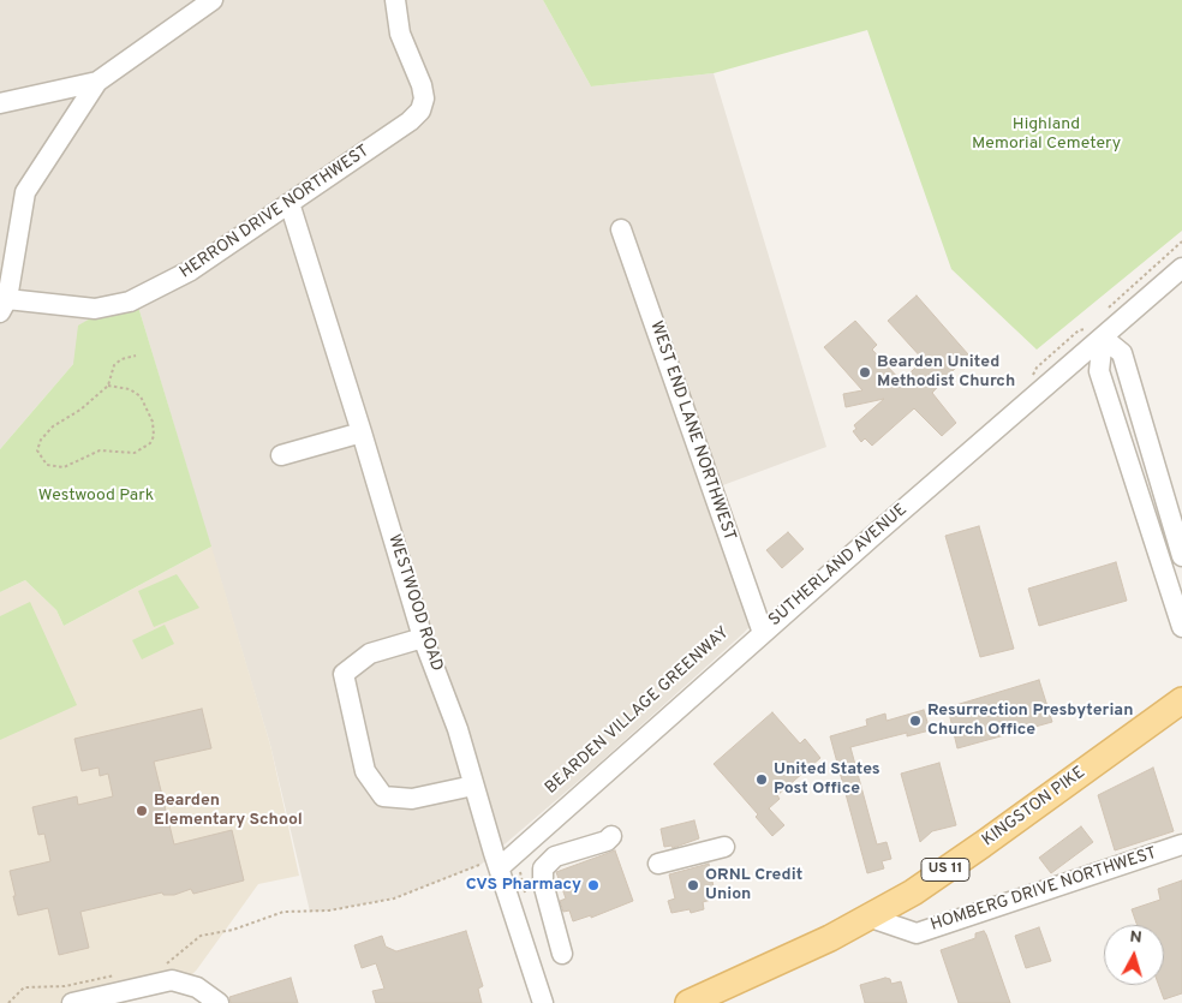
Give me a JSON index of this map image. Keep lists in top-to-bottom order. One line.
{"streets":{"main road":["KINGSTON PIKE","US 11"],"street":["HERRON DRIVE NORTHWEST","WEST END LANE NORTHWEST","SUTHERLAND AVENUE","WESTWOOD ROAD","HOMBERG DRIVE NORTHWEST"]},"crossings":[["HERRON DRIVE NORTHWEST","WESTWOOD ROAD"],["WEST END LANE NORTHWEST","SUTHERLAND AVENUE"],["SUTHERLAND AVENUE","WESTWOOD ROAD"],["KINGSTON PIKE","HOMBERG DRIVE NORTHWEST"]],"parks":["Highland Memorial Cemetery","Westwood Park"],"places":["Bearden United Methodist Church","Resurrection Presbyterian Church Office","United States Post Office","Bearden Elementary School","CVS Pharmacy","ORNL Credit Union"],"north":"top"}
